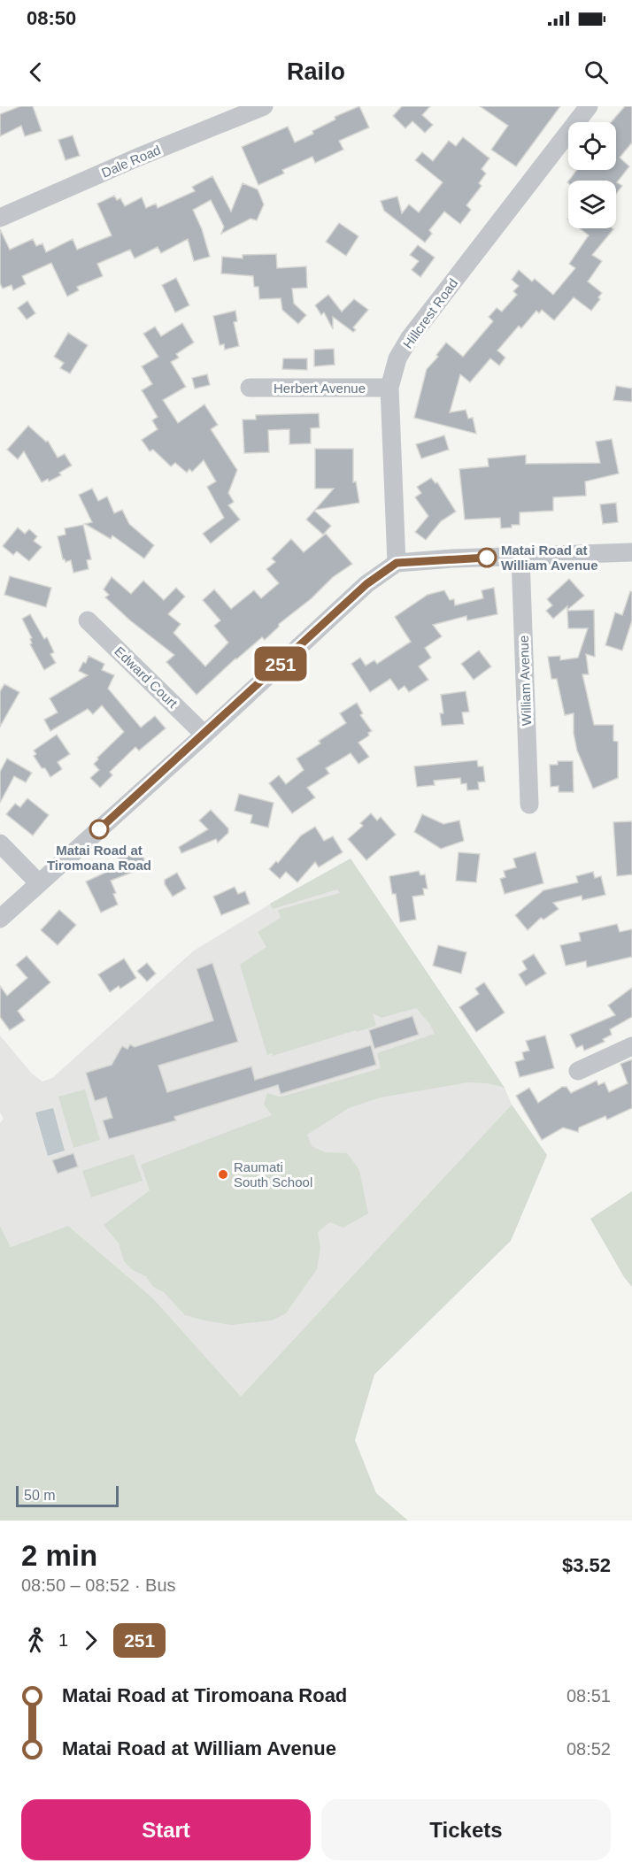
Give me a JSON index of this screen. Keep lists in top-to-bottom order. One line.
{"streets":{"street":["Dale Road","Hillcrest Road","Herbert Avenue","Edward Court","William Avenue"]},"crossings":[["Hillcrest Road","Herbert Avenue"]],"places":["Matai Road at William Avenue","Matai Road at Tiromoana Road","Raumati South School"],"lines":["bus line 251"],"scale_bar":"50 m","page":{"status":"08:50","header":"Railo","on_map":"251","scale":"50 m","heading":["2 min","08:50 – 08:52 · Bus","$3.52"],"legs":["1","251"],"list":[{"name":"Matai Road at Tiromoana Road","value":"08:51"},{"name":"Matai Road at William Avenue","value":"08:52"}],"buttons":["Start","Tickets"]}}
